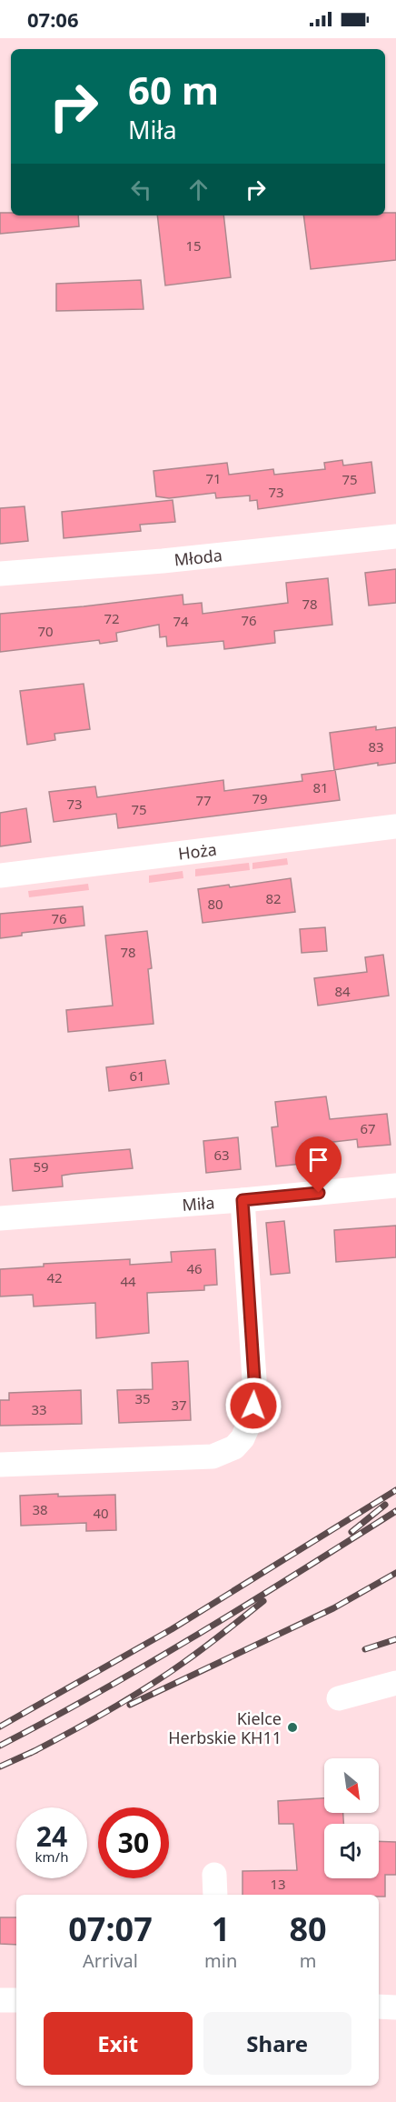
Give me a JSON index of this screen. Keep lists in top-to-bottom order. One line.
{"streets":{"street":["Młoda","Hoża","Miła"]},"places":["Kielce Herbskie KH11"],"house_numbers":["15","71","75","73","78","72","76","74","70","83","81","79","77","73","75","82","80","76","78","84","61","67","63","59","46","42","44","35","37","33","38","40","13"],"north":"bottom right","page":{"status":"07:06","turn":["60 m","Miła"],"speed":"24 km/h","limit":"30","eta":["07:07","Arrival","1","min","80","m"],"buttons":["Exit","Share"]}}
